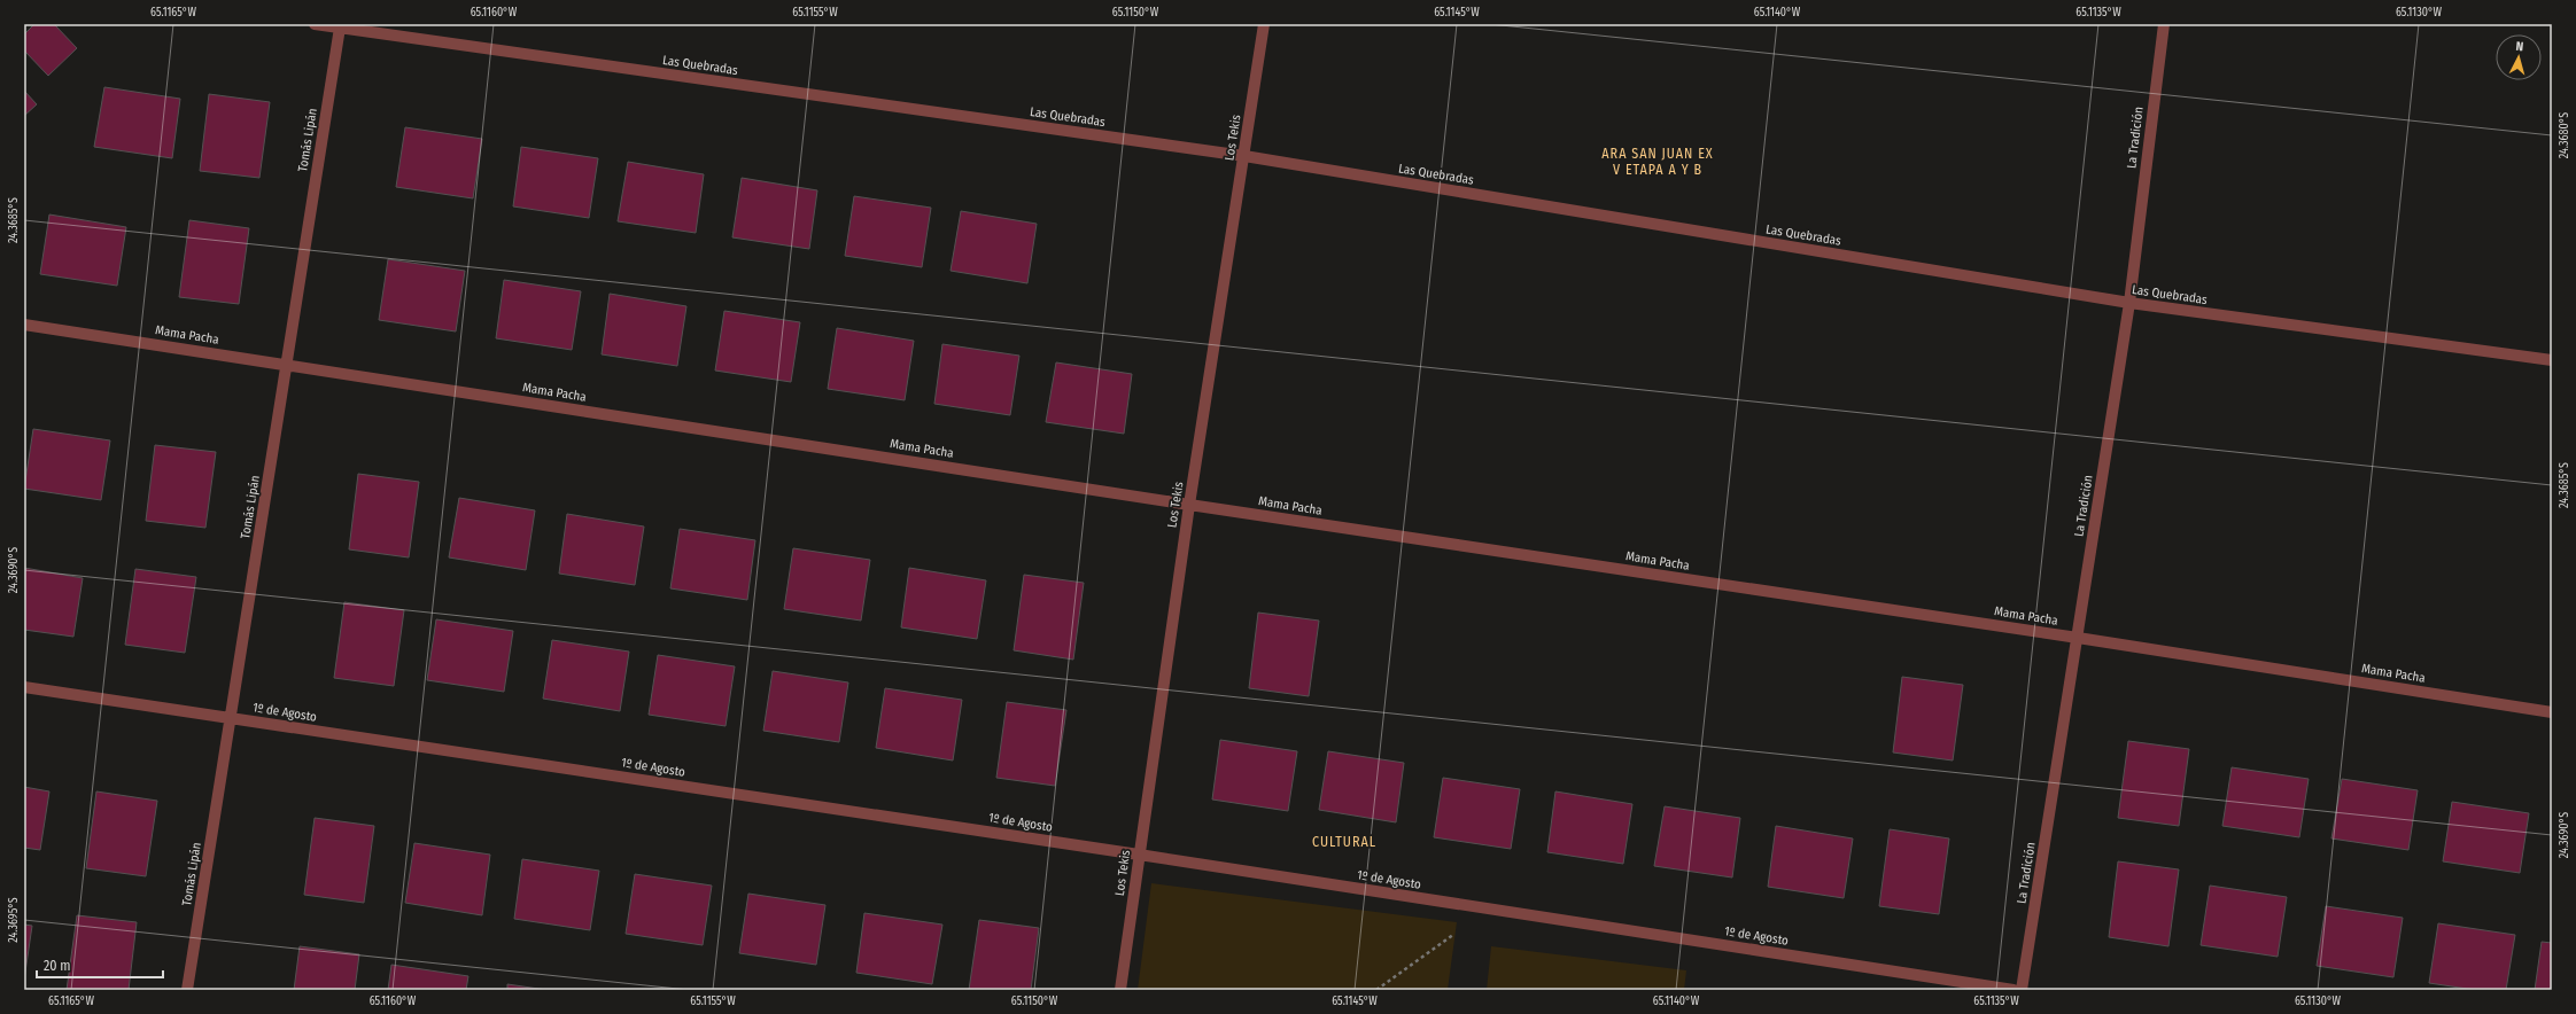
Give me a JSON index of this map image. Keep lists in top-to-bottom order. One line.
{"streets":{"street":["Las Quebradas","Los Tekis","La Tradición","Tomás Lipán","Mama Pacha","1º de Agosto"]},"crossings":[["Las Quebradas","Los Tekis"],["Las Quebradas","La Tradición"],["Las Quebradas","Tomás Lipán"],["Los Tekis","Mama Pacha"],["Los Tekis","1º de Agosto"],["La Tradición","Mama Pacha"],["Tomás Lipán","Mama Pacha"],["Tomás Lipán","1º de Agosto"]],"districts":["ARA SAN JUAN EX V ETAPA A Y B","CULTURAL"],"scale_bar":"20 m","north":"top","coordinates":["65.1165°W","65.1160°W","65.1155°W","65.1150°W","65.1145°W","65.1140°W","65.1135°W","65.1130°W","24.3680°S","24.3685°S","24.3690°S","24.3695°S"]}
